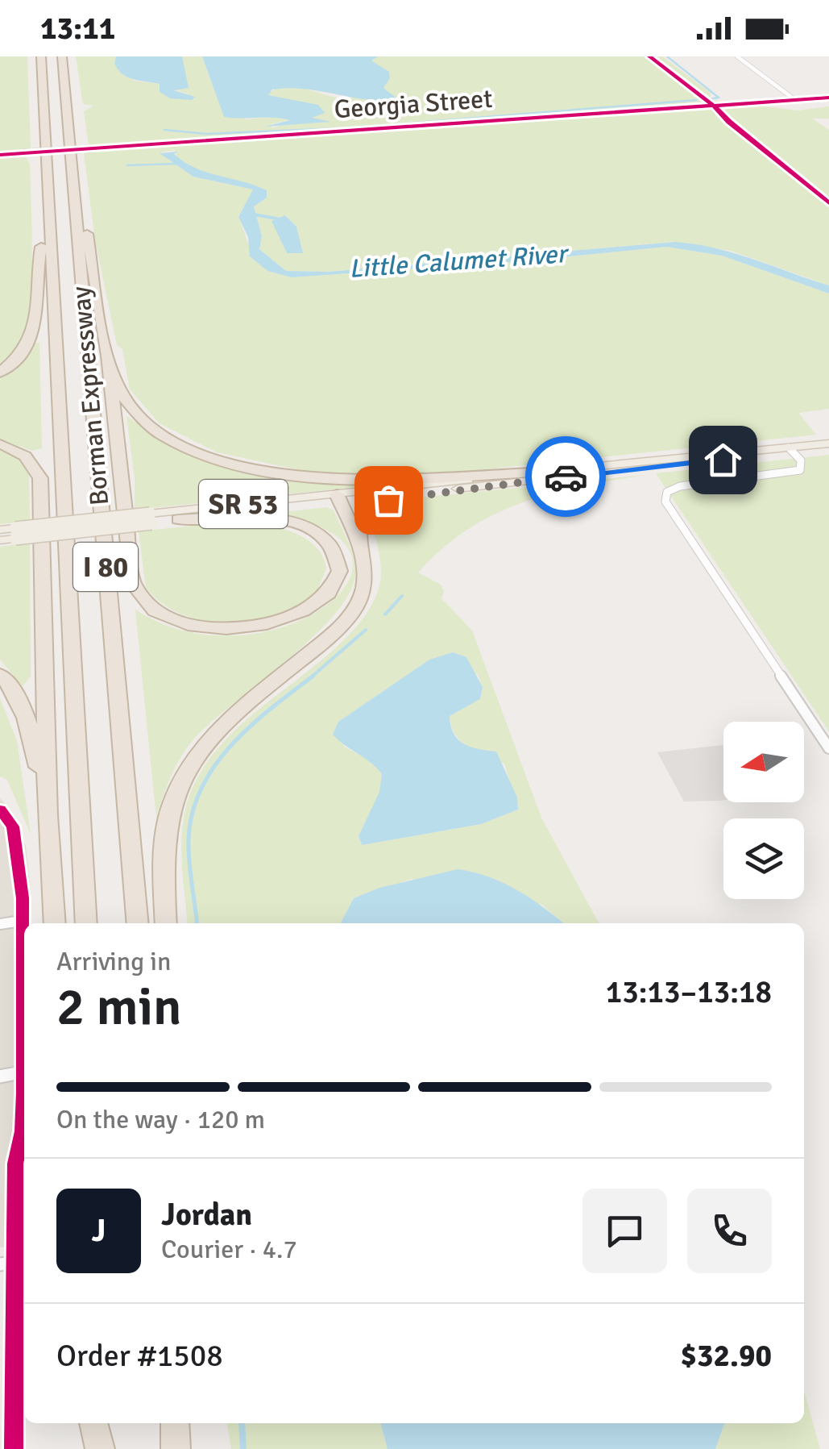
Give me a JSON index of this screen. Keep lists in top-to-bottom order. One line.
{"streets":{"highway":["Borman Expressway","I 80"],"main road":["SR 53"],"street":["Georgia Street"]},"water":["Little Calumet River"],"north":"left","page":{"status":"13:11","heading":["2 min","Arriving in","13:13–13:18"],"panel":["Jordan","Courier · 4.7","Order #1508","$32.90"],"bar":"On the way · 120 m","round":"J"}}
